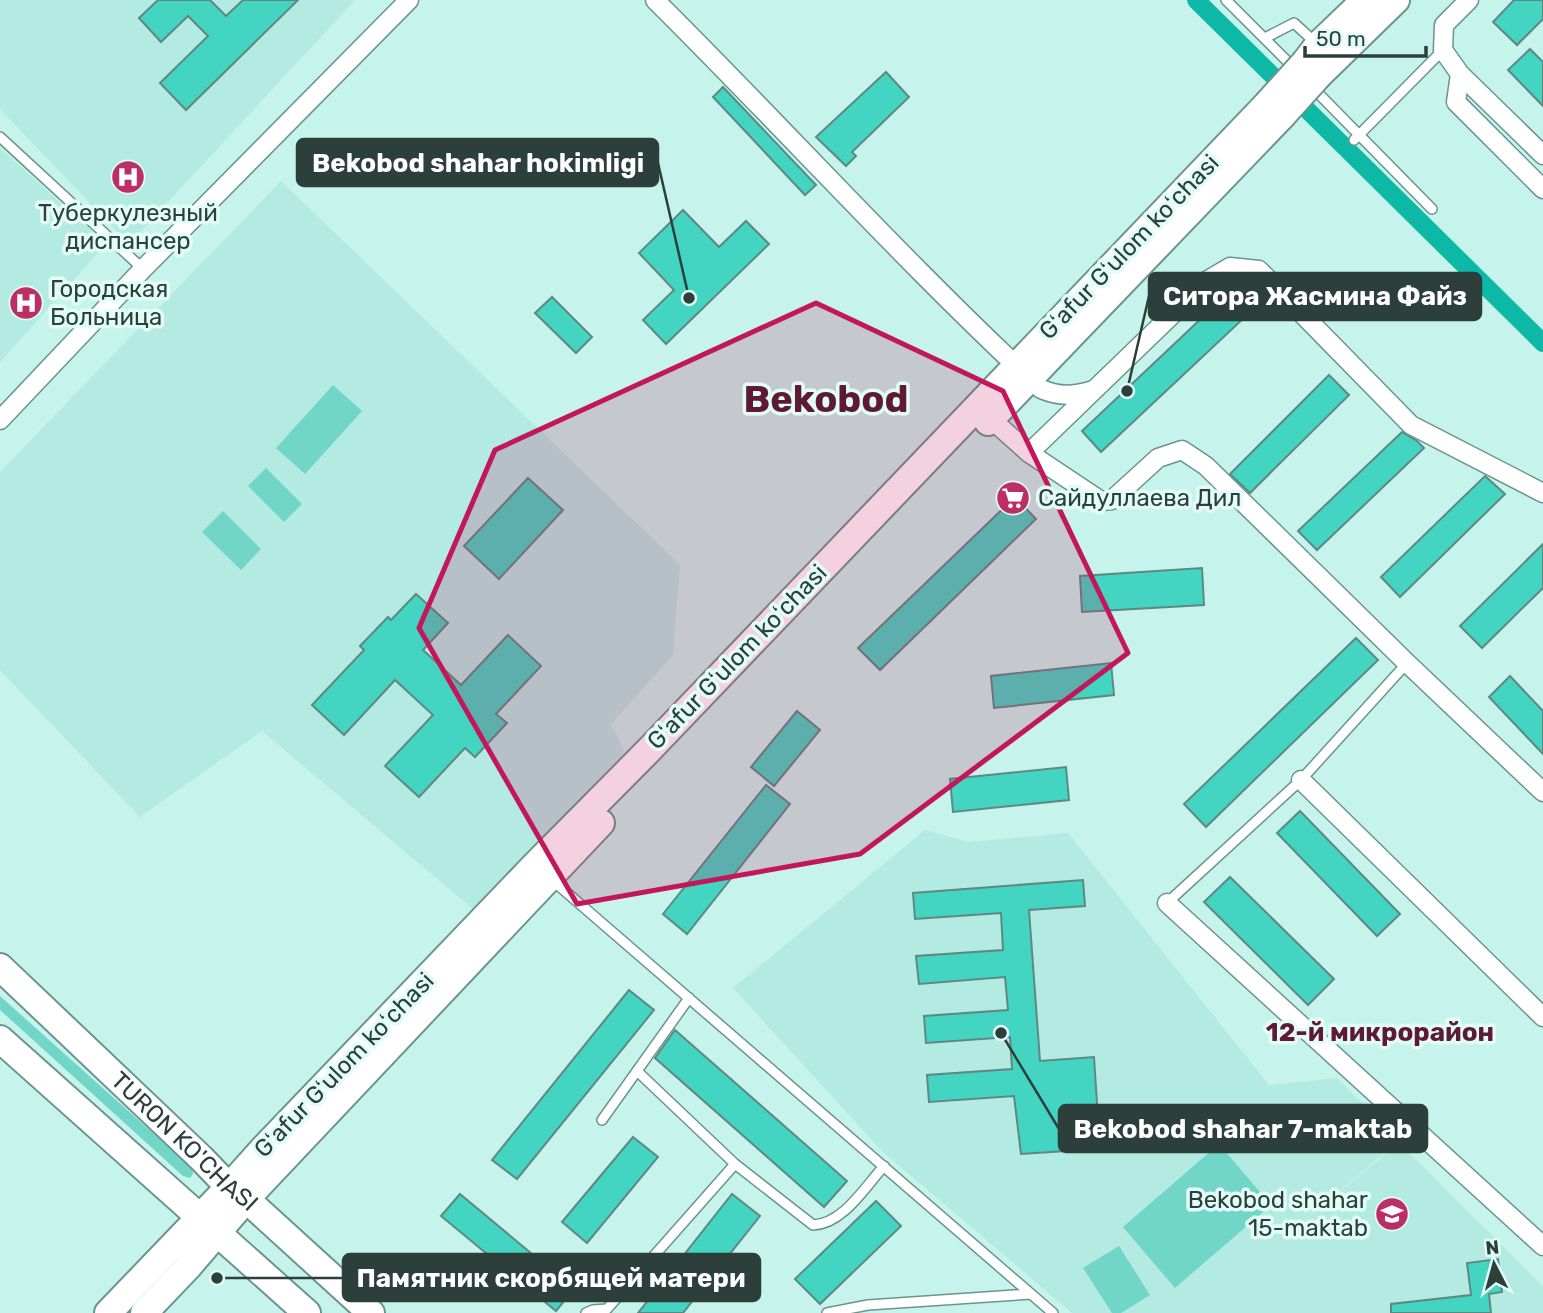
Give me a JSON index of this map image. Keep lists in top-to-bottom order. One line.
{"streets":{"main road":["Gʻafur Gʻulom koʻchasi","TURON KO'CHASI"]},"crossings":[["Gʻafur Gʻulom koʻchasi","TURON KO'CHASI"]],"districts":["Bekobod","12-й микрорайон"],"places":{"hospital":["Туберкулезный диспансер","Городская Больница"],"other":["Bekobod shahar hokimligi","Ситора Жасмина Файз","Bekobod shahar 7-maktab","Памятник скорбящей матери"],"supermarket":["Сайдуллаева Дил"],"school or university":["Bekobod shahar 15-maktab"]},"scale_bar":"50 m","north":"top"}
